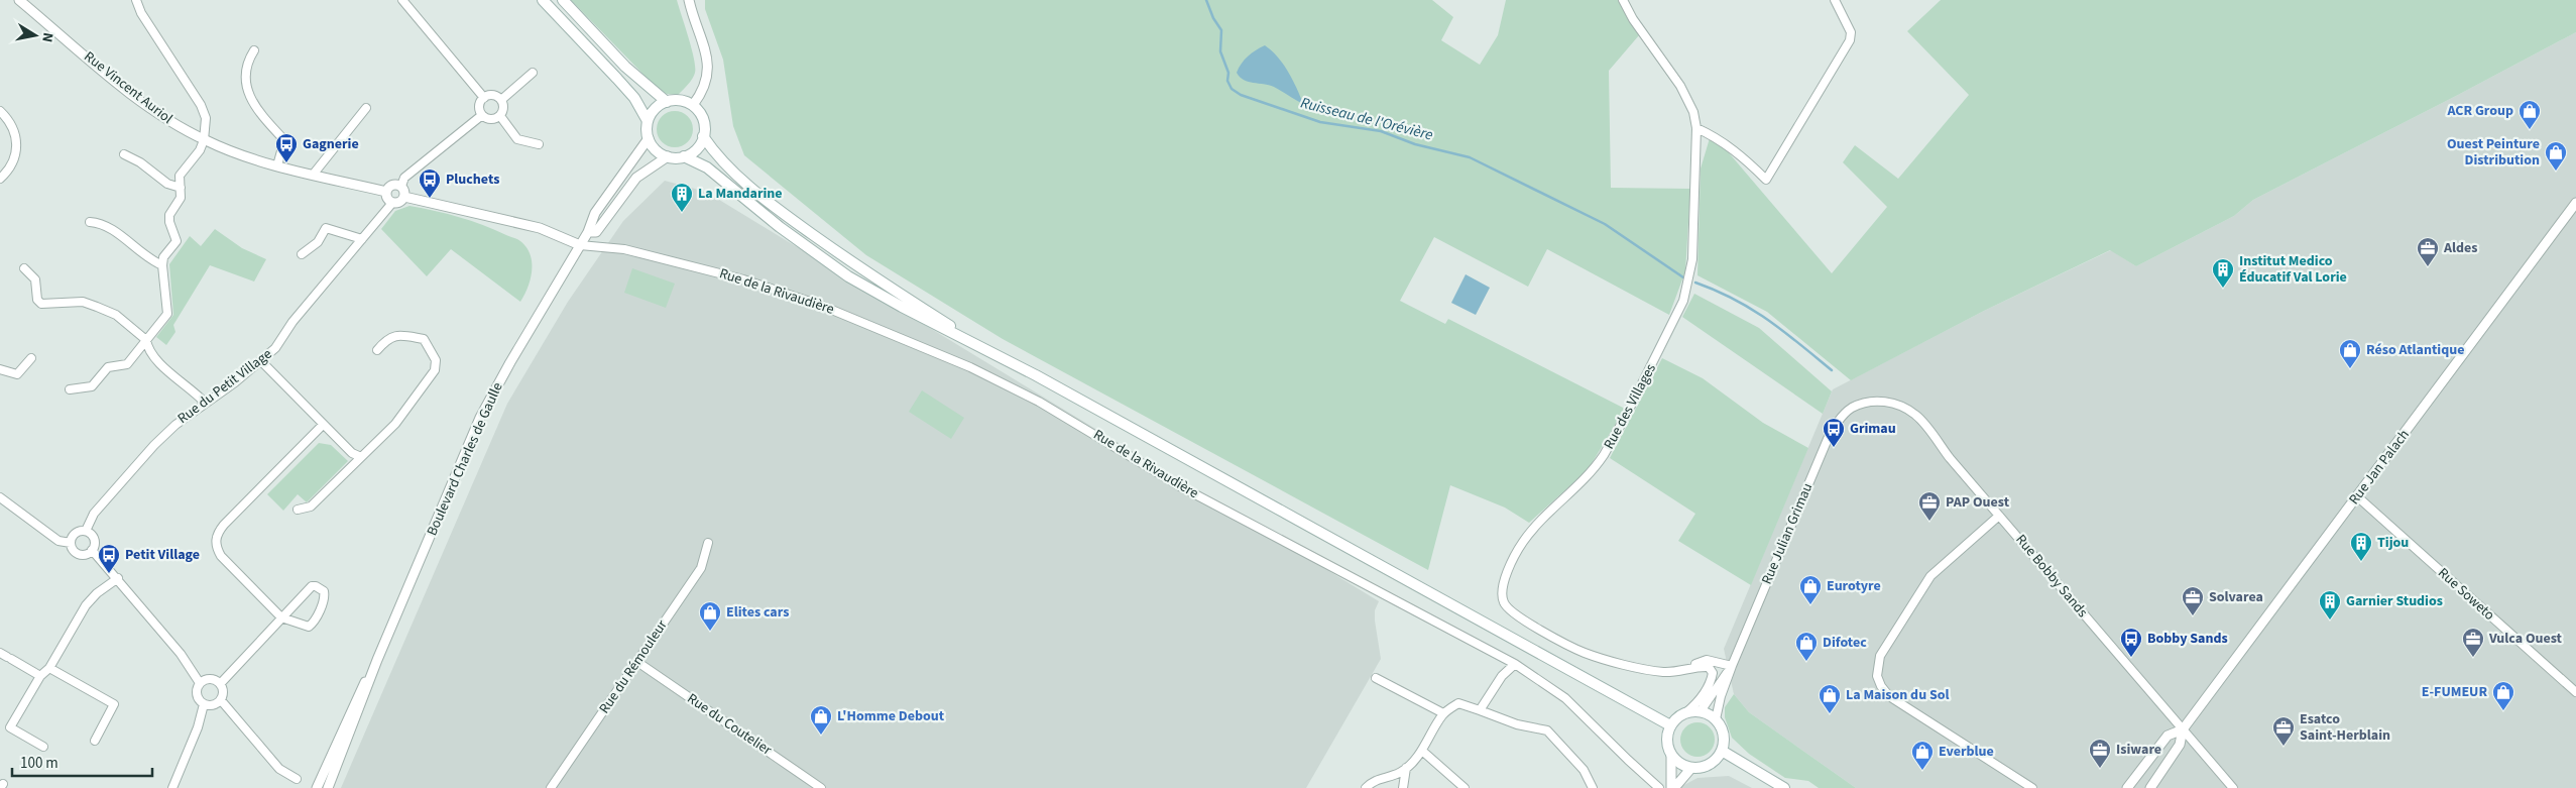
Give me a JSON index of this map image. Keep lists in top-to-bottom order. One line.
{"streets":{"street":["Rue Vincent Auriol","Rue de la Rivaudière","Rue du Petit Village","Rue des Villages","Boulevard Charles de Gaulle","Rue Jan Palach","Rue Julian Grimau","Rue Bobby Sands","Rue Soweto","Rue du Rémouleur","Rue du Coutelier"]},"crossings":[["Rue Vincent Auriol","Rue du Petit Village"],["Rue de la Rivaudière","Boulevard Charles de Gaulle"],["Rue Jan Palach","Rue Bobby Sands"],["Rue Jan Palach","Rue Soweto"],["Rue Julian Grimau","Rue Bobby Sands"],["Rue du Rémouleur","Rue du Coutelier"]],"water":["Ruisseau de l'Orévière"],"places":{"shop":["ACR Group","Ouest Peinture Distribution","Réso Atlantique","Eurotyre","Elites cars","Difotec","E-FUMEUR","La Maison du Sol","L'Homme Debout","Everblue"],"bus stop":["Gagnerie","Pluchets","Grimau","Petit Village","Bobby Sands"],"building":["La Mandarine","Institut Medico Éducatif Val Lorie","Tijou","Garnier Studios"],"office":["Aldes","PAP Ouest","Solvarea","Vulca Ouest","Esatco Saint-Herblain","Isiware"]},"scale_bar":"100 m","north":"right"}
